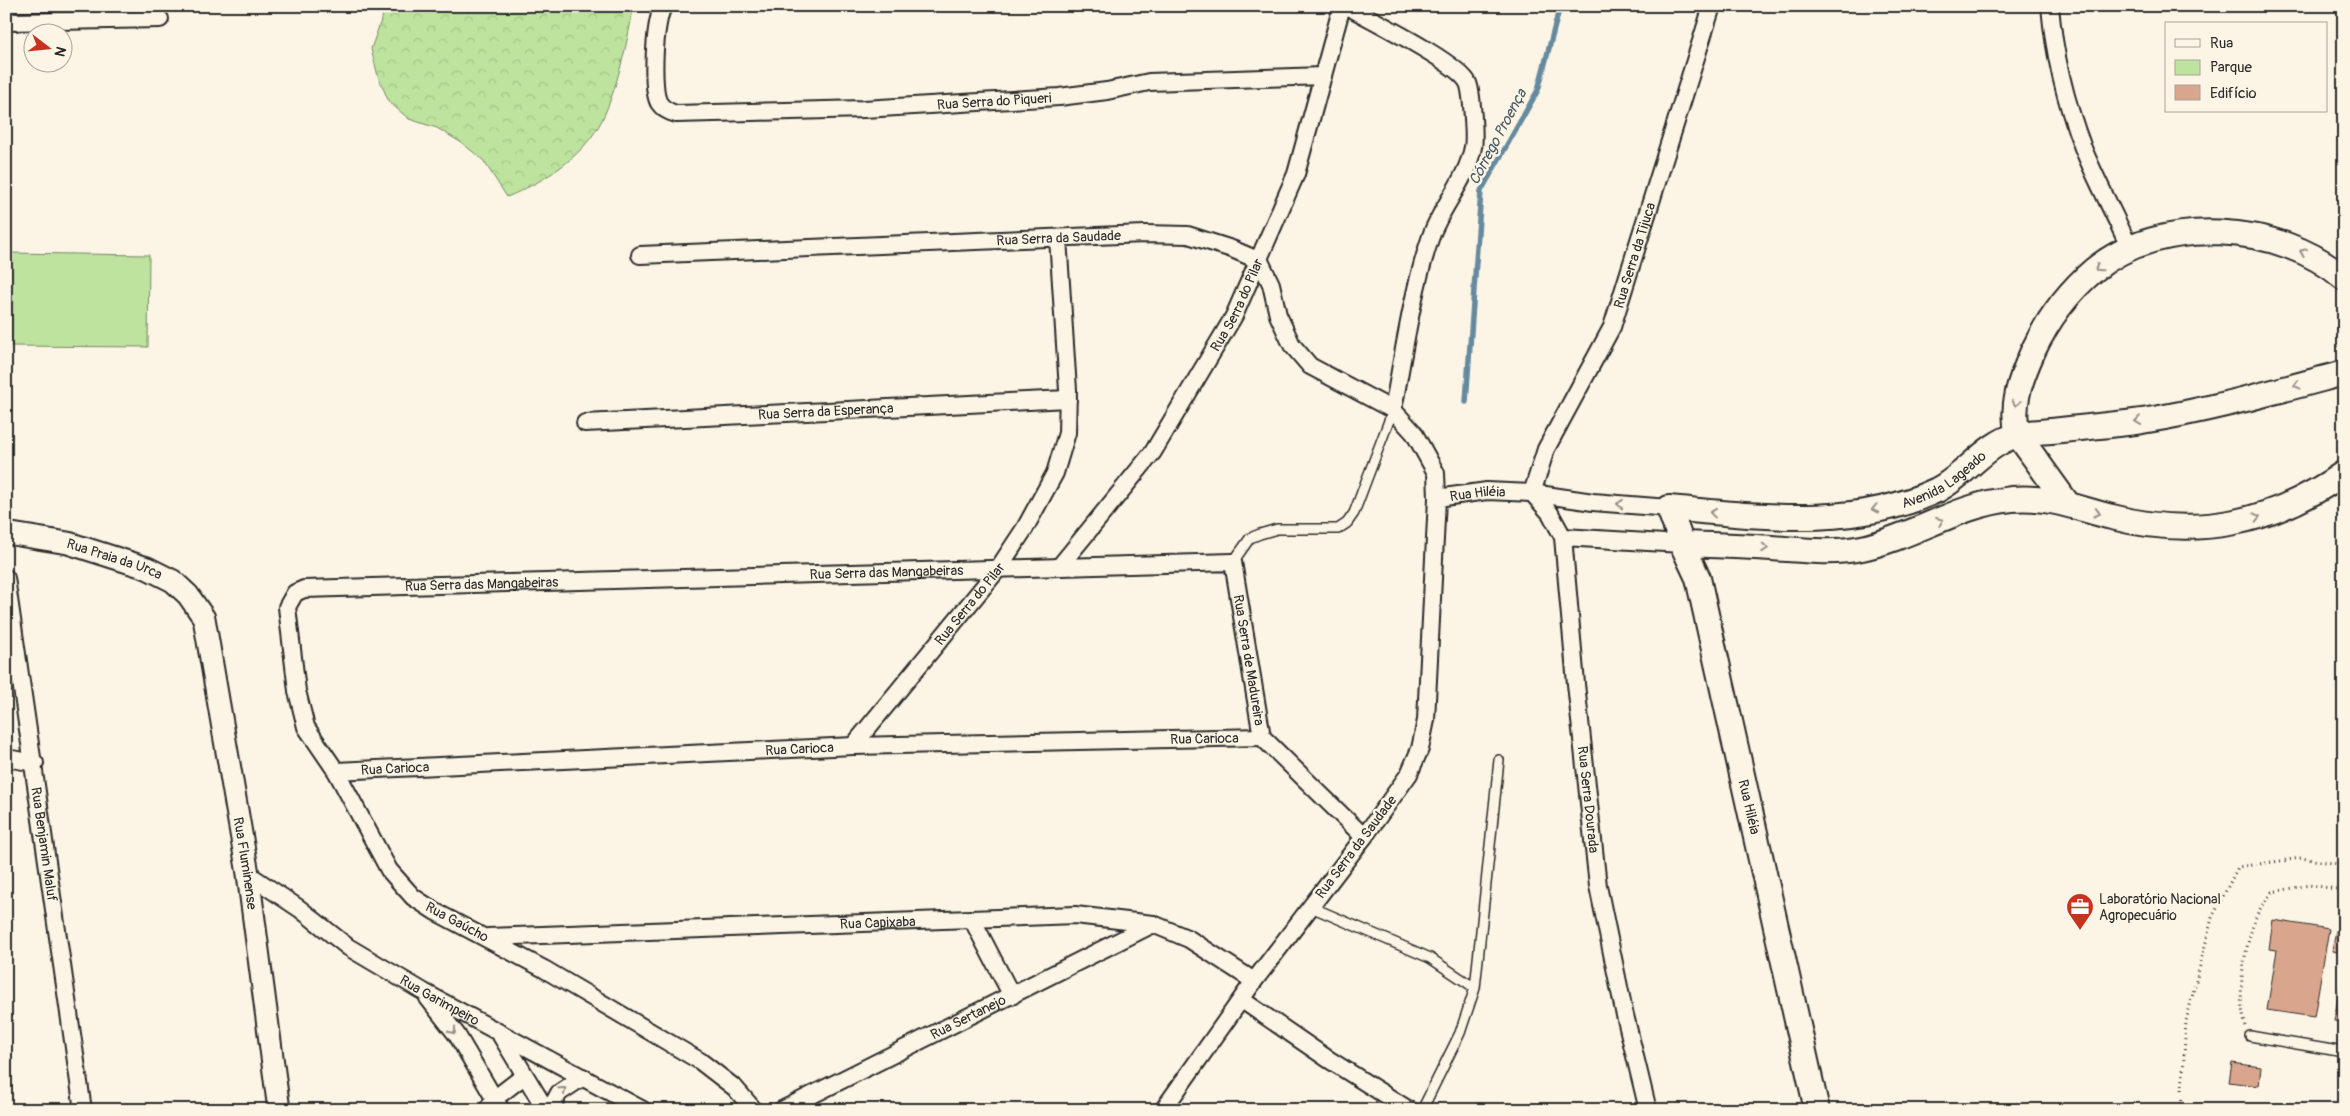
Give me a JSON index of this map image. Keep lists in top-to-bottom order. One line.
{"streets":{"main road":["Avenida Lageado","Rua Hiléia"],"street":["Rua Serra do Piqueri","Rua Serra da Saudade","Rua Serra da Tijuca","Rua Serra do Pilar","Rua Serra da Esperança","Rua Praia da Urca","Rua Serra das Mangabeiras","Rua Serra de Madureira","Rua Carioca","Rua Serra Dourada","Rua Benjamin Maluf","Rua Fluminense","Rua Gaúcho","Rua Capixaba","Rua Garimpeiro","Rua Sertanejo"]},"crossings":[["Rua Serra do Piqueri","Rua Serra do Pilar"],["Rua Serra da Saudade","Rua Serra do Pilar"],["Rua Serra da Saudade","Rua Hiléia"],["Rua Serra da Saudade","Rua Serra de Madureira"],["Rua Serra da Saudade","Rua Capixaba"],["Rua Serra da Tijuca","Avenida Lageado"],["Rua Serra da Tijuca","Rua Hiléia"],["Rua Serra da Tijuca","Rua Serra Dourada"],["Rua Serra do Pilar","Rua Serra da Esperança"],["Rua Serra do Pilar","Rua Serra das Mangabeiras"],["Rua Serra do Pilar","Rua Carioca"],["Avenida Lageado","Rua Hiléia"],["Avenida Lageado","Rua Serra Dourada"],["Rua Hiléia","Rua Serra Dourada"],["Rua Praia da Urca","Rua Fluminense"],["Rua Serra das Mangabeiras","Rua Serra de Madureira"],["Rua Serra das Mangabeiras","Rua Gaúcho"],["Rua Serra de Madureira","Rua Carioca"],["Rua Carioca","Rua Gaúcho"],["Rua Fluminense","Rua Garimpeiro"],["Rua Gaúcho","Rua Capixaba"],["Rua Capixaba","Rua Sertanejo"]],"one_way":["Avenida Lageado"],"water":["Córrego Proença"],"places":{"office":["Laboratório Nacional Agropecuário"]},"legend":["Rua","Parque","Edifício"],"north":"right"}
